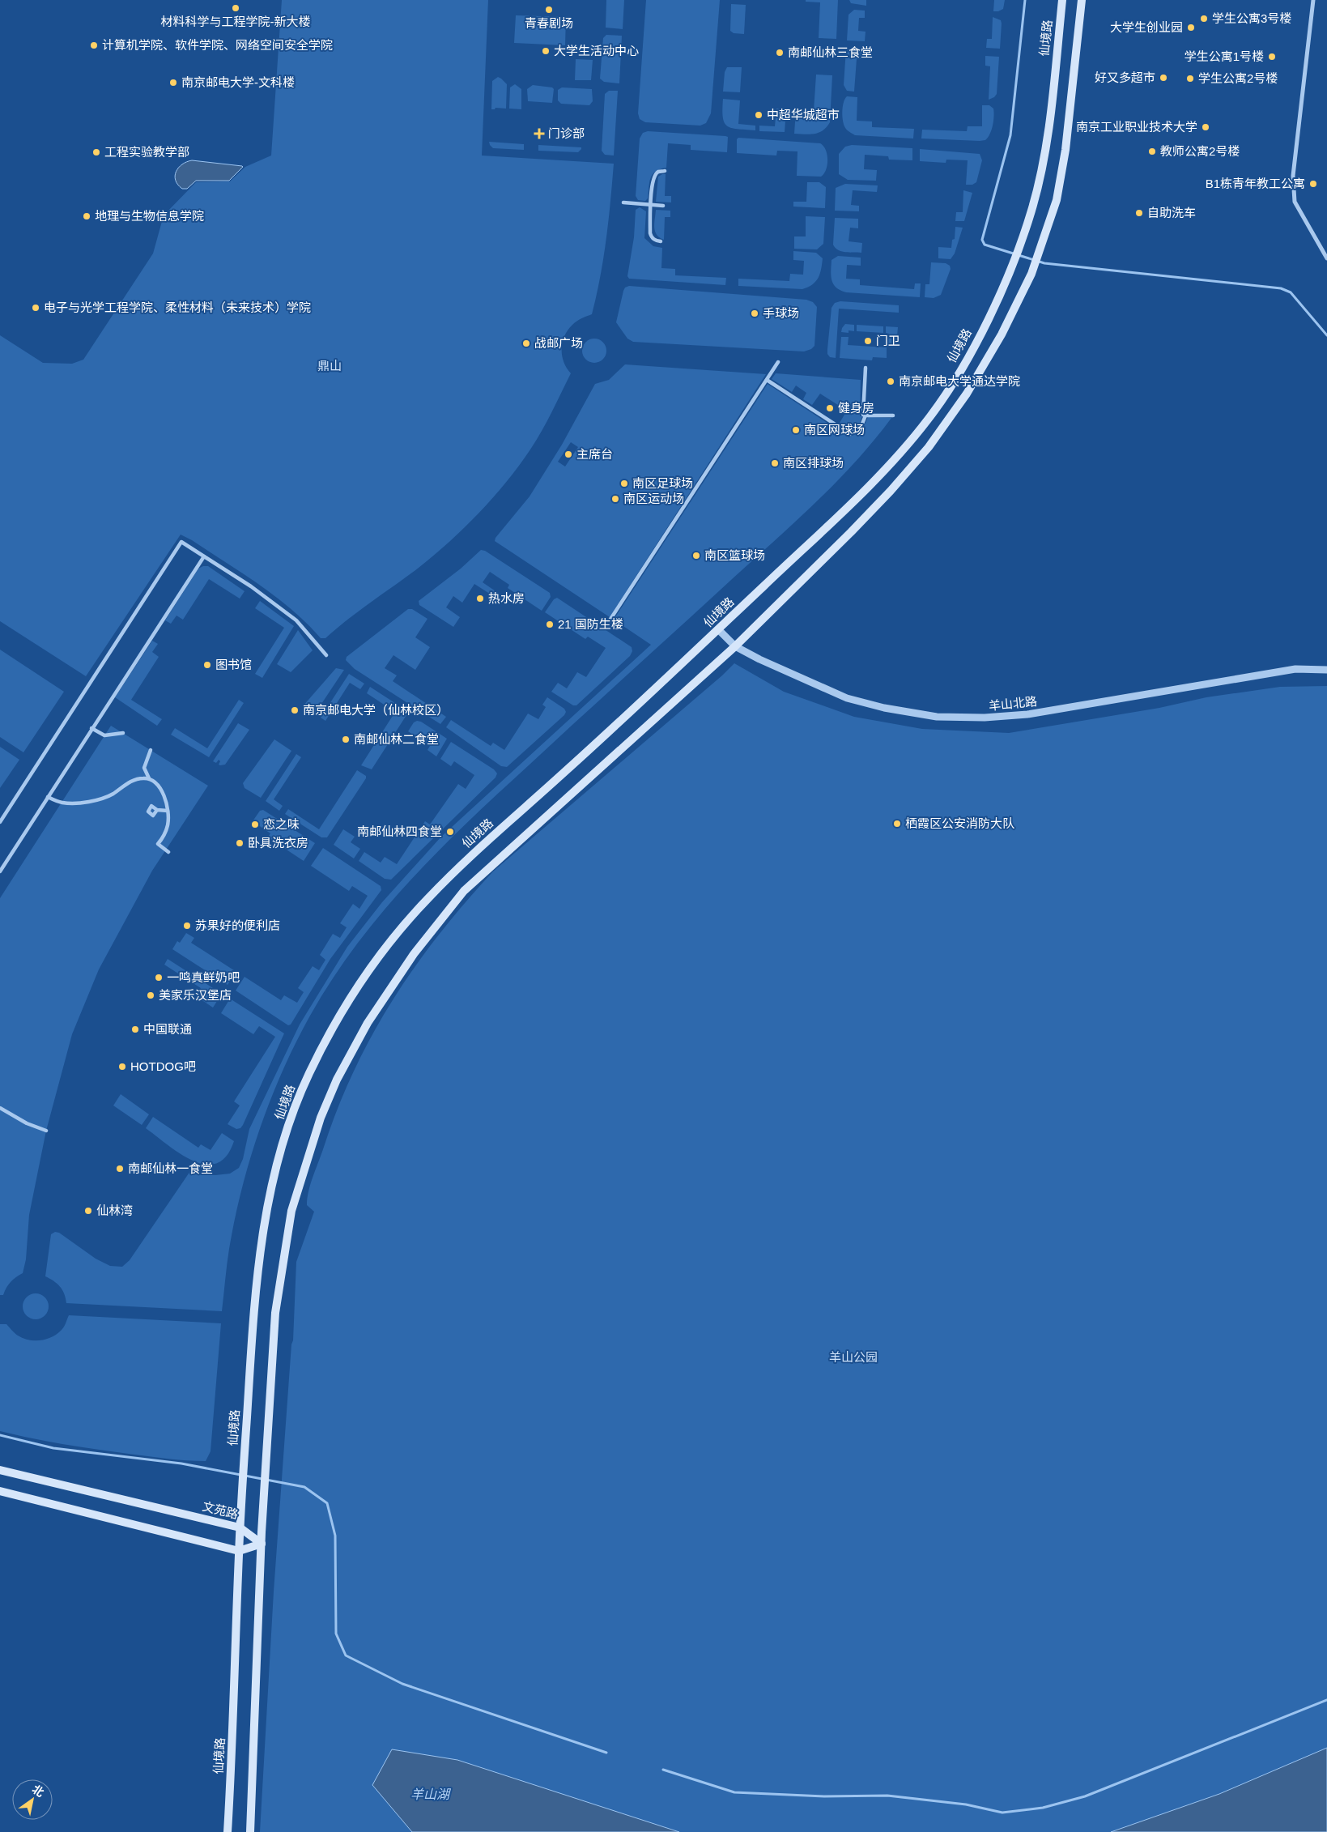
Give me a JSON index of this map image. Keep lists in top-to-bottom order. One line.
{"streets":{"main road":["仙境路","文苑路"],"street":["羊山北路"]},"crossings":[["仙境路","羊山北路"],["仙境路","文苑路"]],"water":["羊山湖"],"parks":["鼎山","羊山公园"],"places":{"other":["材料科学与工程学院-新大楼","青春剧场","学生公寓3号楼","大学生创业园","计算机学院、软件学院、网络空间安全学院","大学生活动中心","南邮仙林三食堂","学生公寓1号楼","好又多超市","学生公寓2号楼","南京邮电大学-文科楼","中超华城超市","南京工业职业技术大学","教师公寓2号楼","工程实验教学部","B1栋青年教工公寓","自助洗车","地理与生物信息学院","电子与光学工程学院、柔性材料（未来技术）学院","手球场","门卫","战邮广场","南京邮电大学通达学院","健身房","南区网球场","主席台","南区排球场","南区足球场","南区运动场","南区篮球场","热水房","21 国防生楼","图书馆","南京邮电大学（仙林校区）","南邮仙林二食堂","栖霞区公安消防大队","恋之味","南邮仙林四食堂","卧具洗衣房","苏果好的便利店","一鸣真鲜奶吧","美家乐汉堡店","中国联通","HOTDOG吧","南邮仙林一食堂","仙林湾"],"health":["门诊部"]},"north":"top right"}
